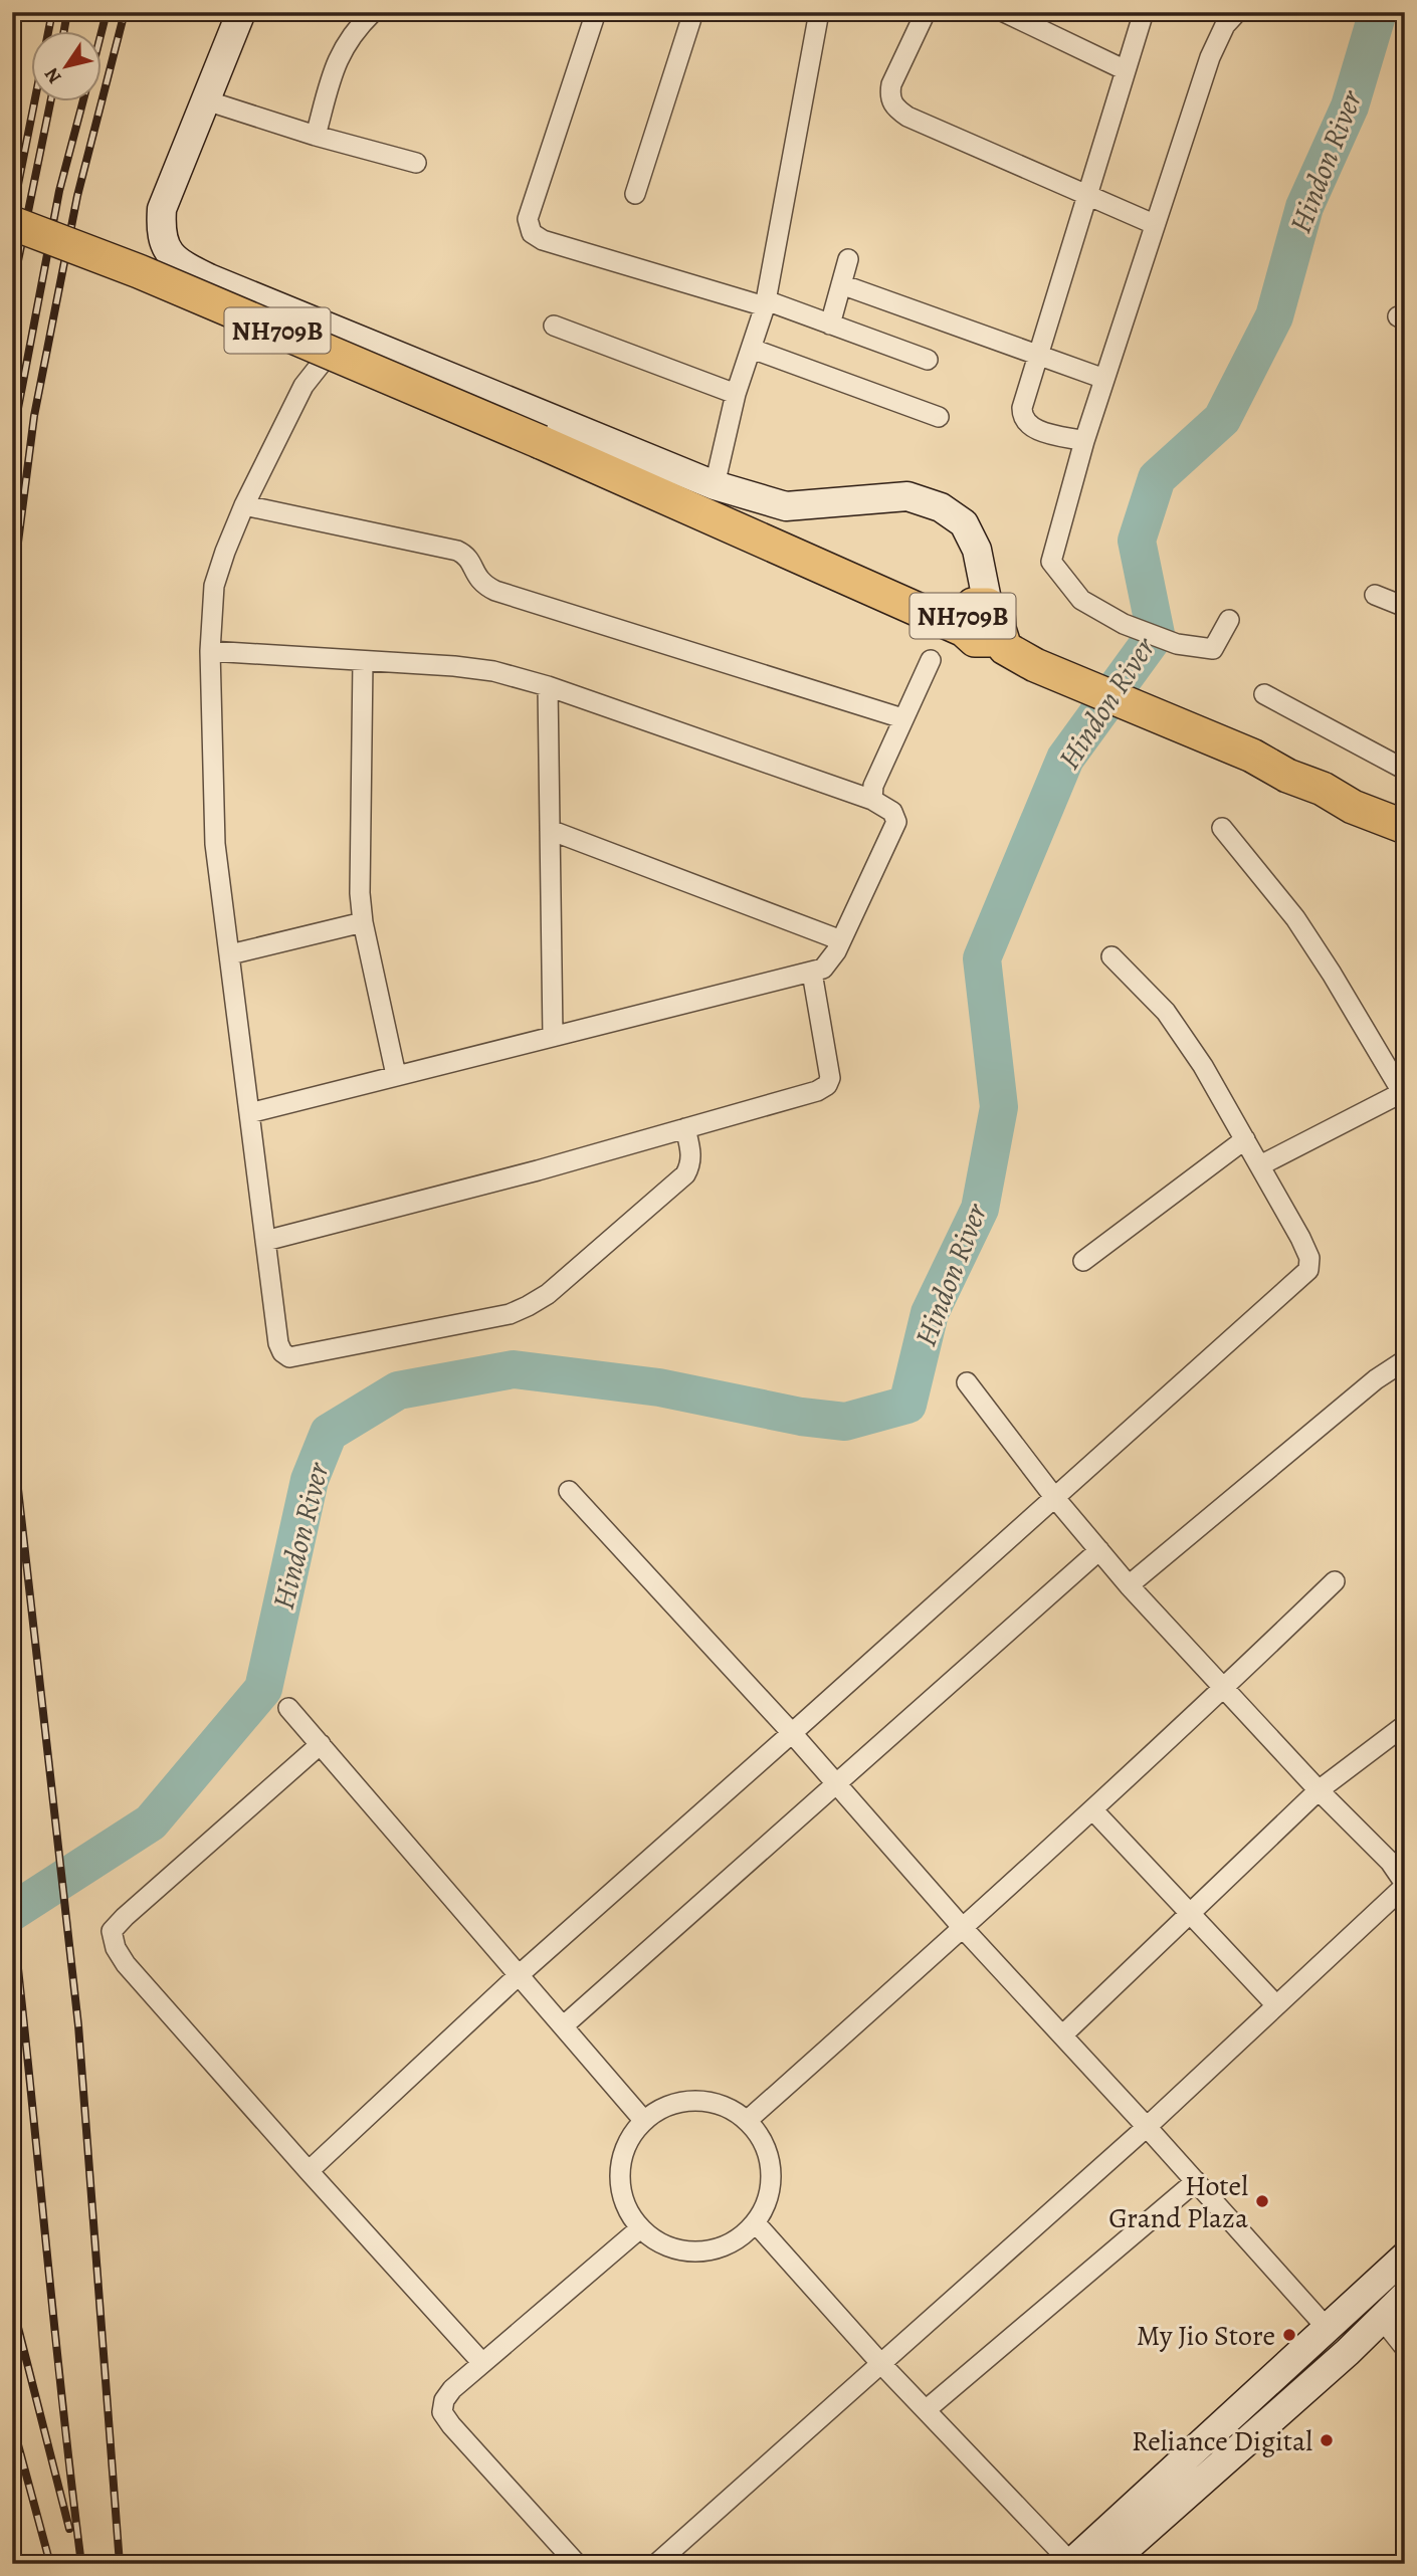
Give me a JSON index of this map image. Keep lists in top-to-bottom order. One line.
{"streets":{"highway":["NH709B"]},"water":["Hindon River"],"places":["Hotel Grand Plaza","My Jio Store","Reliance Digital"],"north":"bottom left"}
